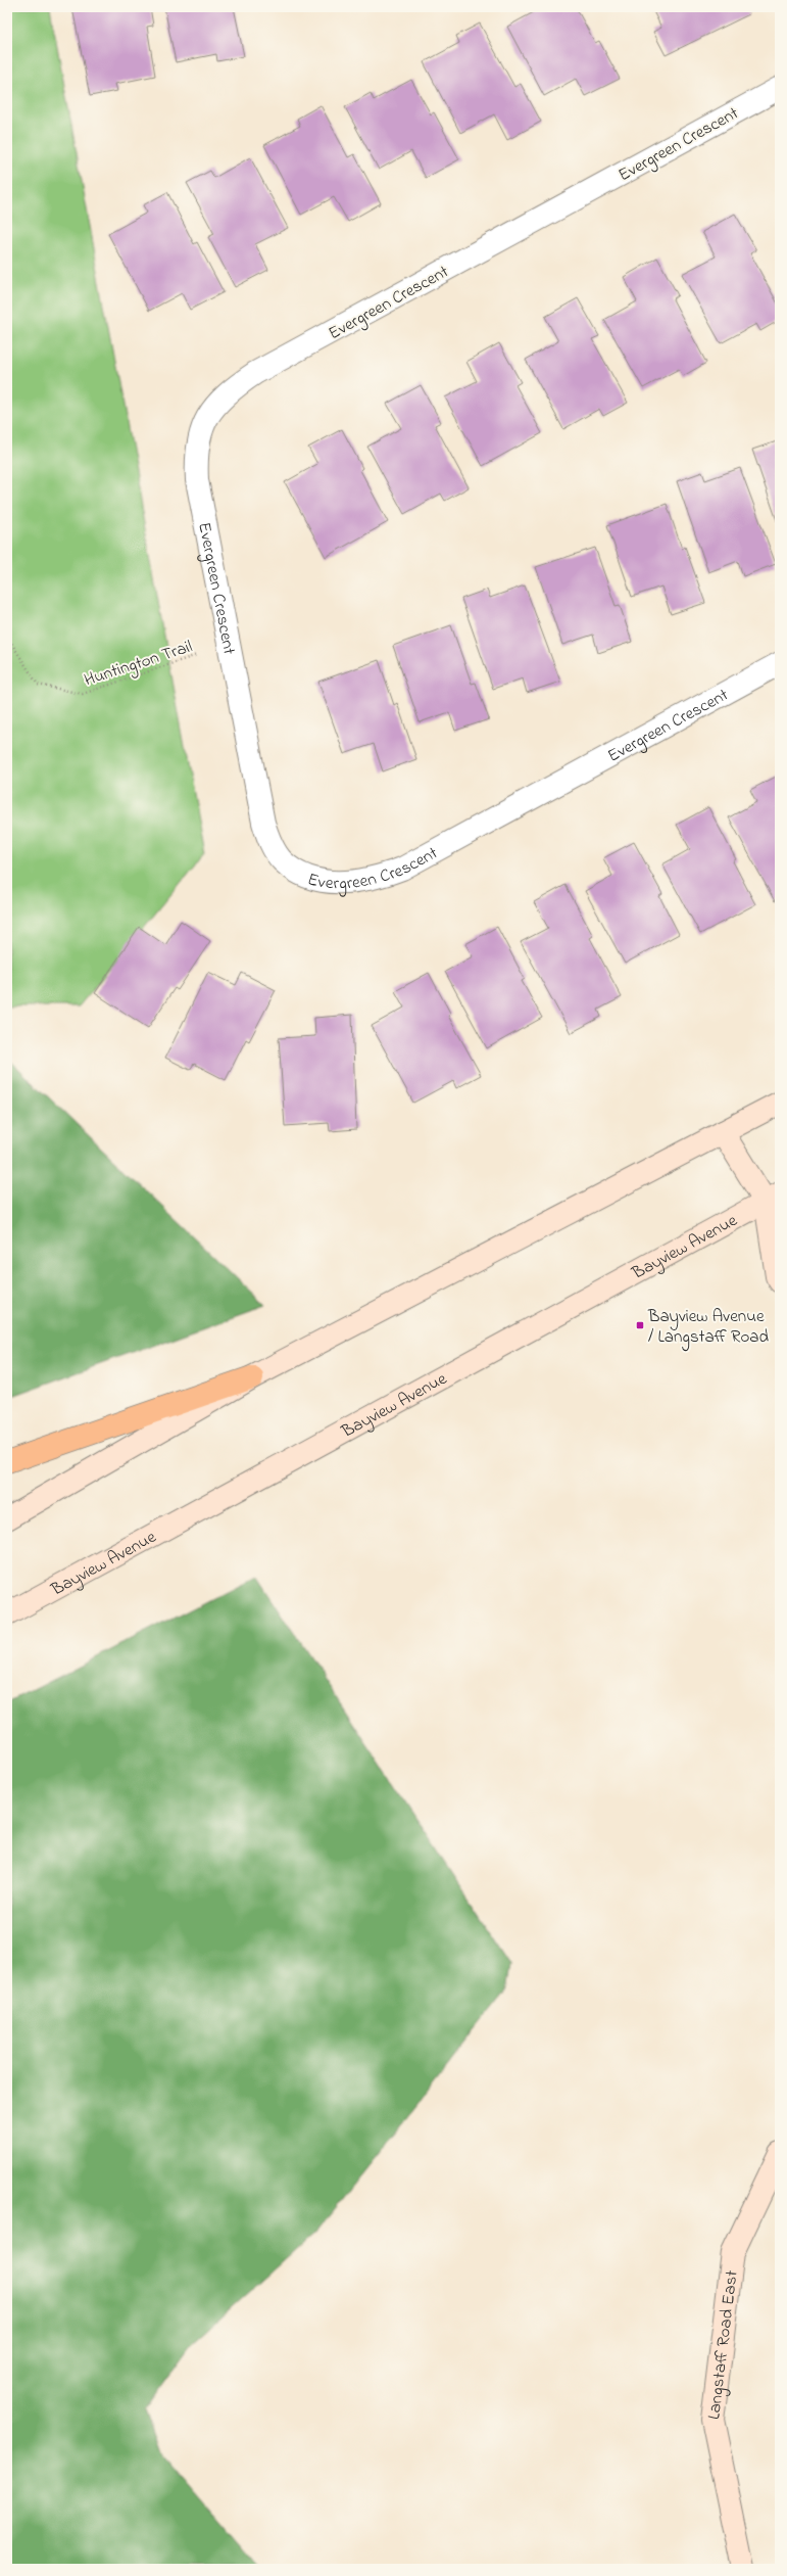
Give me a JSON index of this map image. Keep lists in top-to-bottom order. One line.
{"streets":{"main road":["Bayview Avenue","Langstaff Road East"],"street":["Evergreen Crescent"],"path":["Huntington Trail"]},"crossings":[["Evergreen Crescent","Huntington Trail"]],"places":{"transit":["Bayview Avenue / Langstaff Road"]}}
